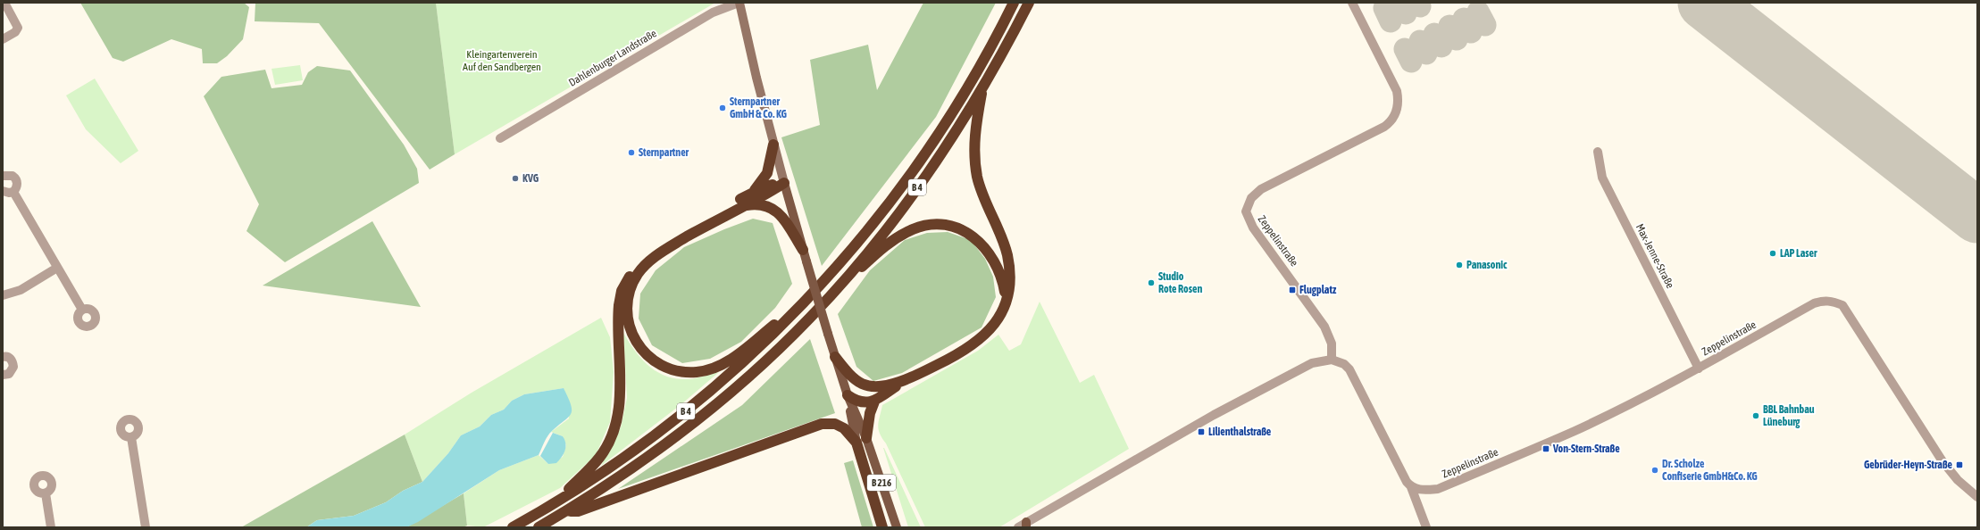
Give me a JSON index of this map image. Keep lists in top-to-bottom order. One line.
{"streets":{"highway":["B 4","B 216"],"main road":["Dahlenburger Landstraße"],"street":["Zeppelinstraße","Max-Jenne-Straße"]},"crossings":[["Dahlenburger Landstraße","B 216"],["Zeppelinstraße","Max-Jenne-Straße"]],"parks":["Kleingartenverein Auf den Sandbergen"],"places":{"other":["Sternpartner GmbH & Co. KG","Sternpartner","KVG","LAP Laser","Panasonic","Studio Rote Rosen","BBL Bahnbau Lüneburg","Dr. Scholze Confiserie GmbH&Co. KG"],"transit":["Flugplatz","Lilienthalstraße","Von-Stern-Straße","Gebrüder-Heyn-Straße"]}}
